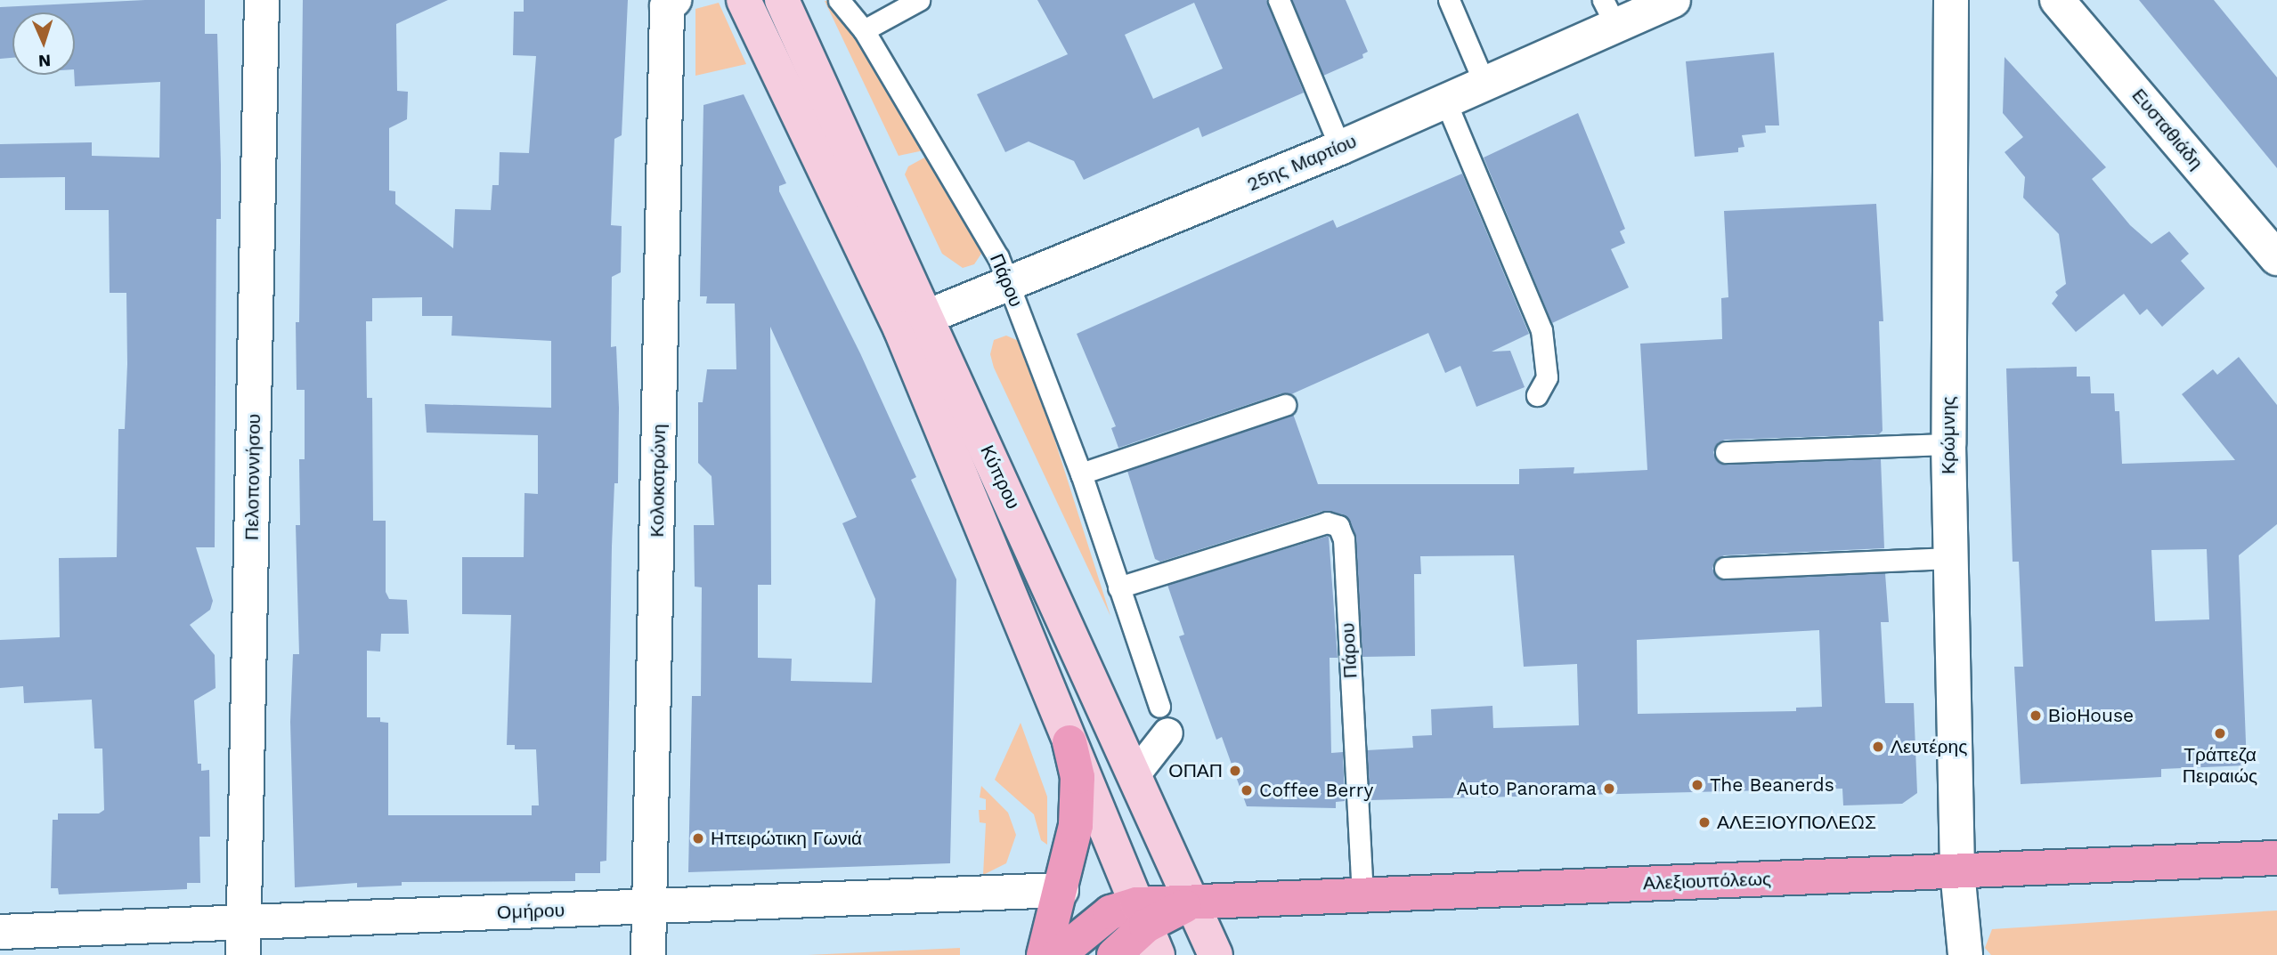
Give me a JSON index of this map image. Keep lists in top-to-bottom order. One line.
{"streets":{"main road":["Κύπρου","Αλεξιουπόλεως"],"street":["Ευσταθιάδη","25ης Μαρτίου","Κρώμνης","Πελοποννήσου","Κολοκοτρώνη","Ομήρου"],"lane":["Πάρου"]},"crossings":[["25ης Μαρτίου","Πάρου"],["25ης Μαρτίου","Κύπρου"],["Πάρου","Αλεξιουπόλεως"],["Κρώμνης","Αλεξιουπόλεως"],["Πελοποννήσου","Ομήρου"],["Κύπρου","Αλεξιουπόλεως"],["Κολοκοτρώνη","Ομήρου"]],"places":["ΒioΗouse","Τράπεζα Πειραιώς","Λευτέρης","ΟΠΑΠ","The Beanerds","Auto Panorama","Coffee Berry","ΑΛΕΞΙΟΥΠΟΛΕΩΣ","Ηπειρώτικη Γωνιά"],"north":"bottom"}
